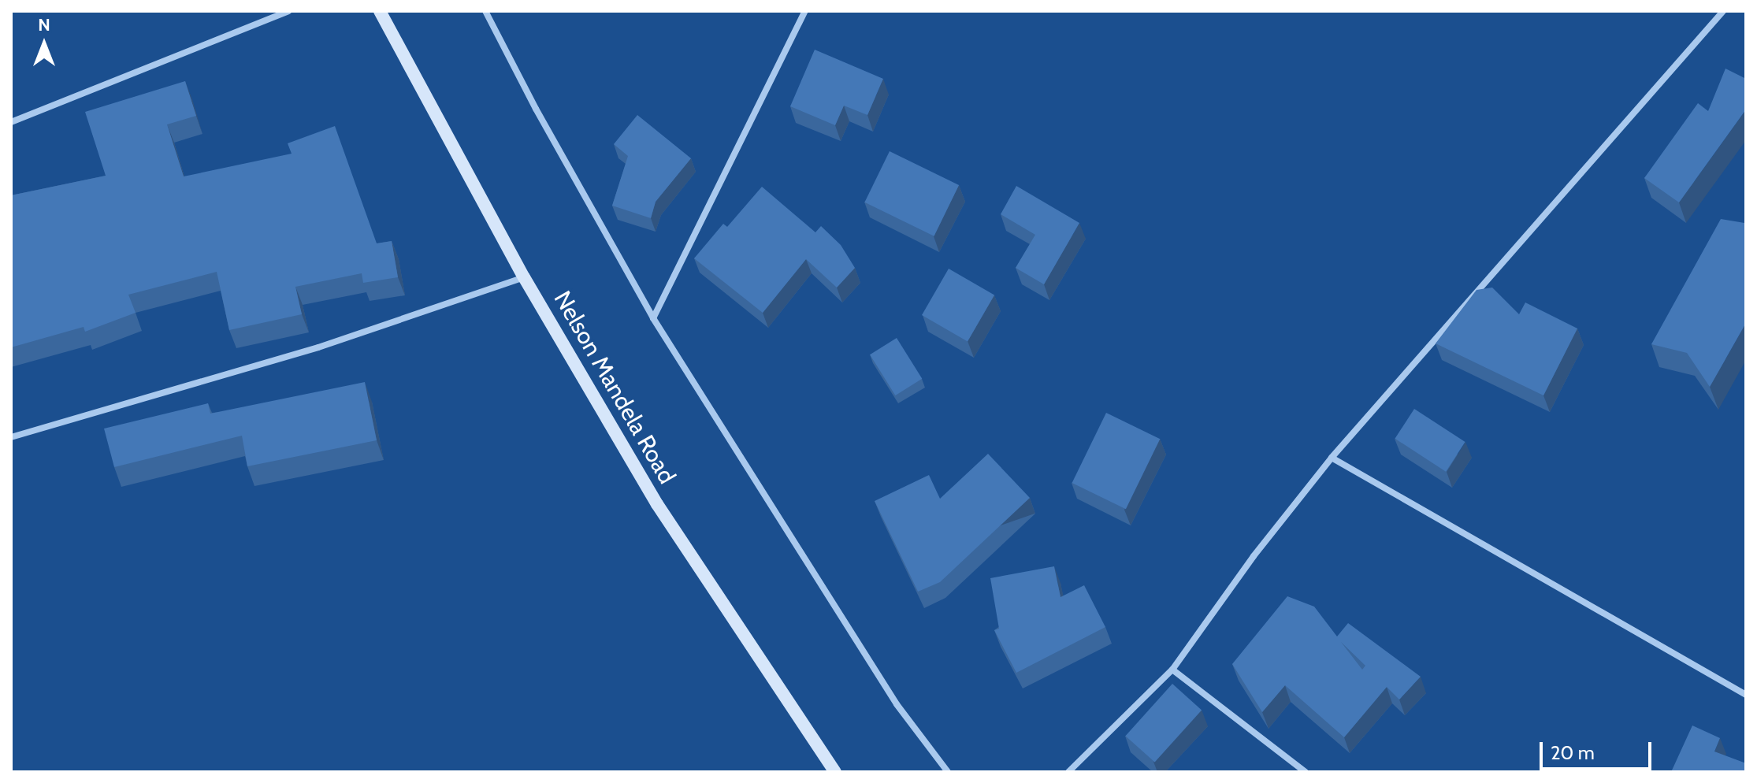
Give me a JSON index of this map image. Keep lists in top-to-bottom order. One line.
{"streets":{"main road":["Nelson Mandela Road"]},"scale_bar":"20 m","north":"top"}
